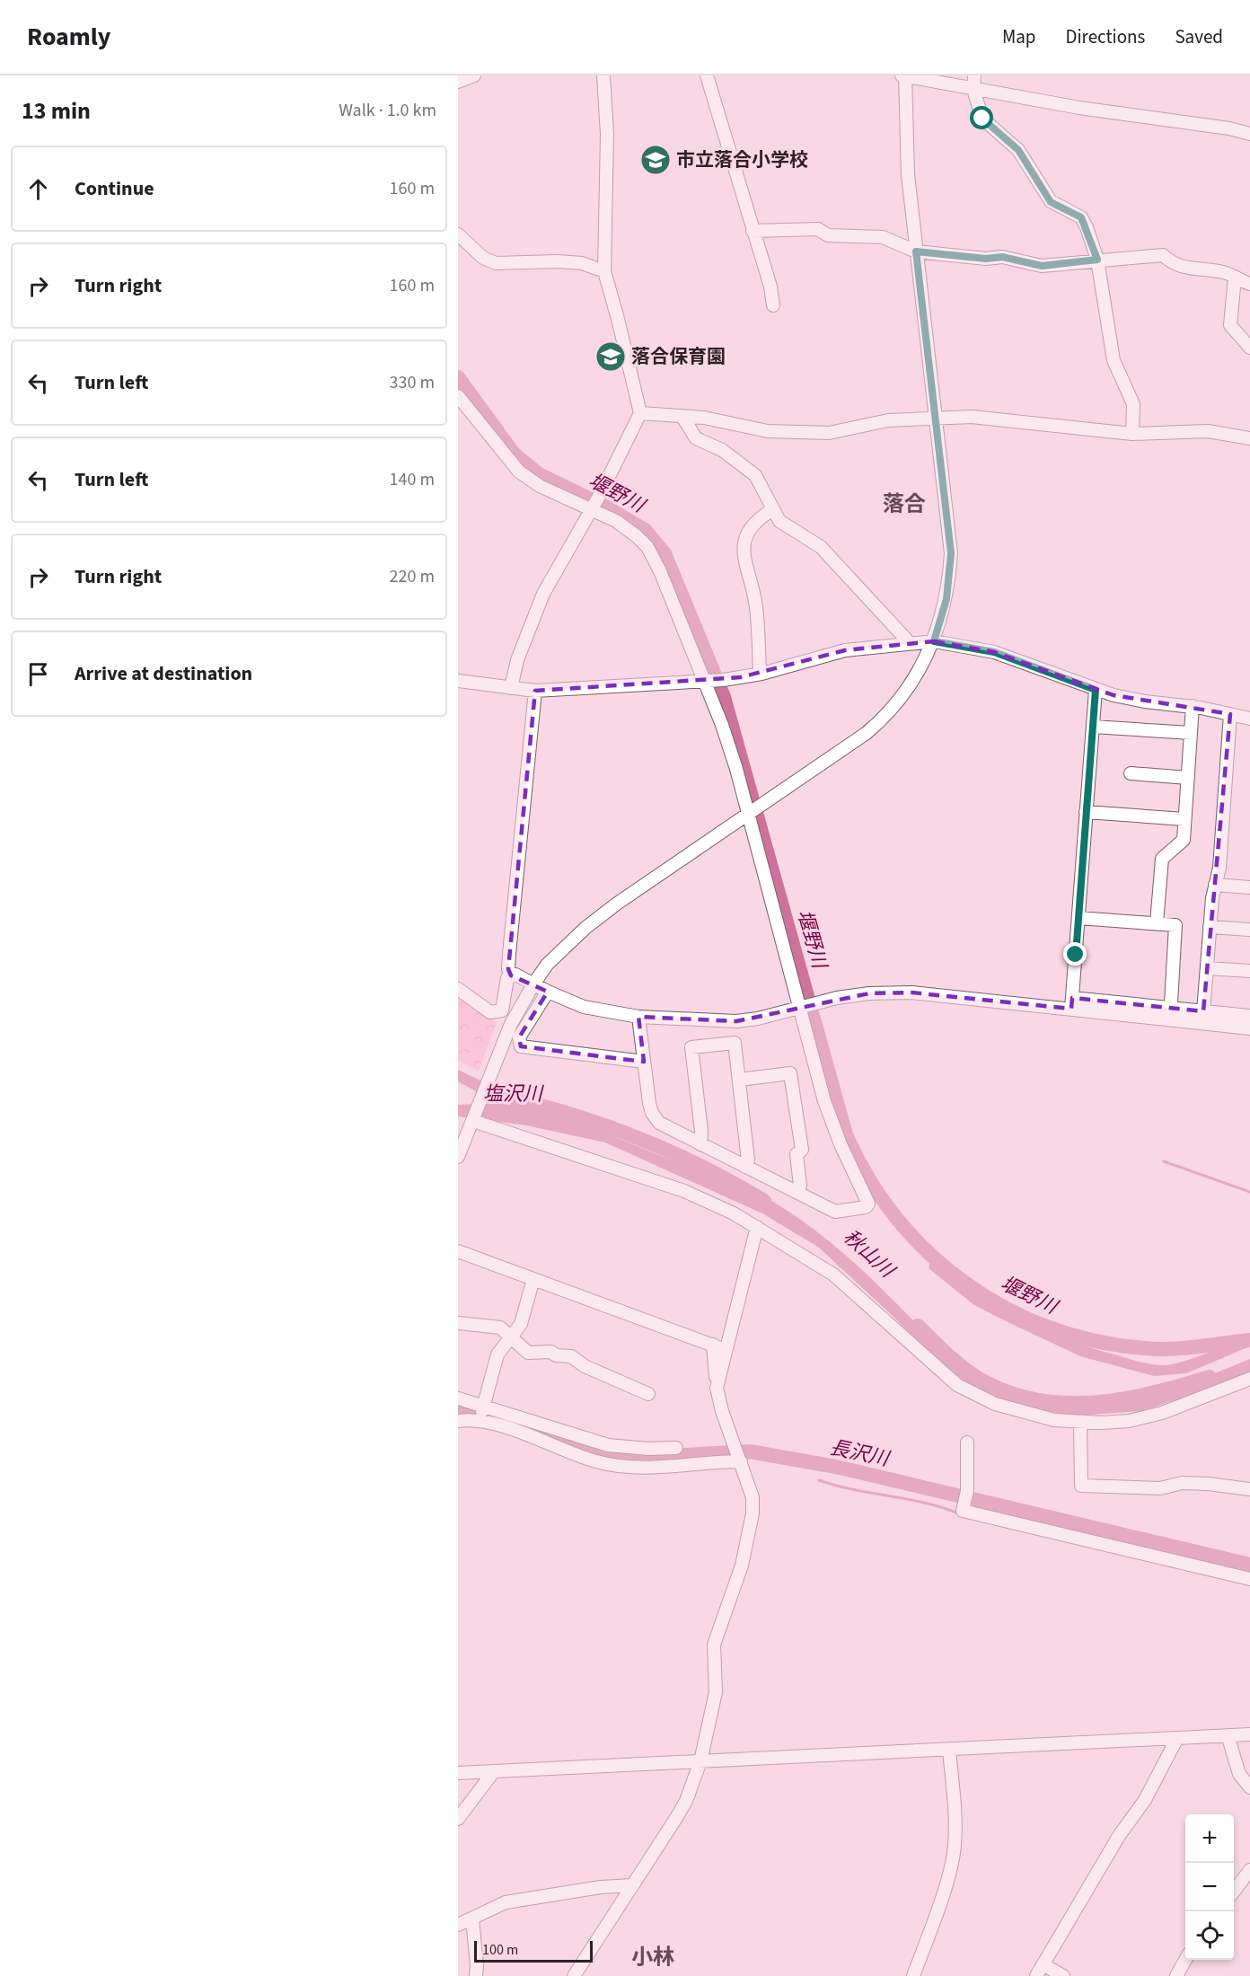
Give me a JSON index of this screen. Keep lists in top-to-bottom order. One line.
{"districts":["落合","小林"],"water":["堰野川","塩沢川","秋山川","長沢川"],"places":{"school or university":["市立落合小学校","落合保育園"]},"scale_bar":"100 m","page":{"header":"Roamly","nav":["Map","Directions","Saved"],"heading":["13 min","Walk · 1.0 km"],"list":[["Continue","160 m"],["Turn right","160 m"],["Turn left","330 m"],["Turn left","140 m"],["Turn right","220 m"],"Arrive at destination"],"map_buttons":["+","−"],"scale":"100 m"}}
